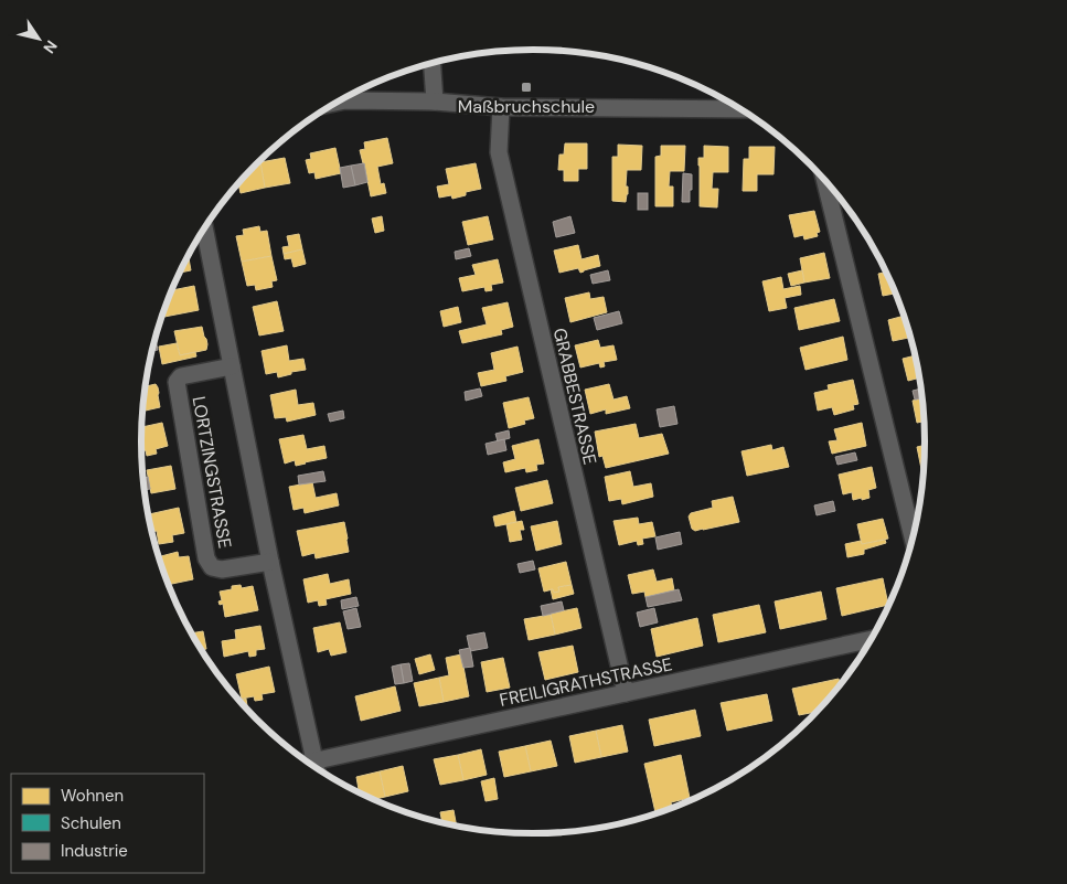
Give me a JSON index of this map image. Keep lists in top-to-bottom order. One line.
{"streets":{"street":["GRABBESTRASSE","LORTZINGSTRASSE","FREILIGRATHSTRASSE"]},"crossings":[["GRABBESTRASSE","FREILIGRATHSTRASSE"]],"places":{"transit":["Maßbruchschule"]},"legend":["Wohnen","Schulen","Industrie"],"north":"bottom right"}
